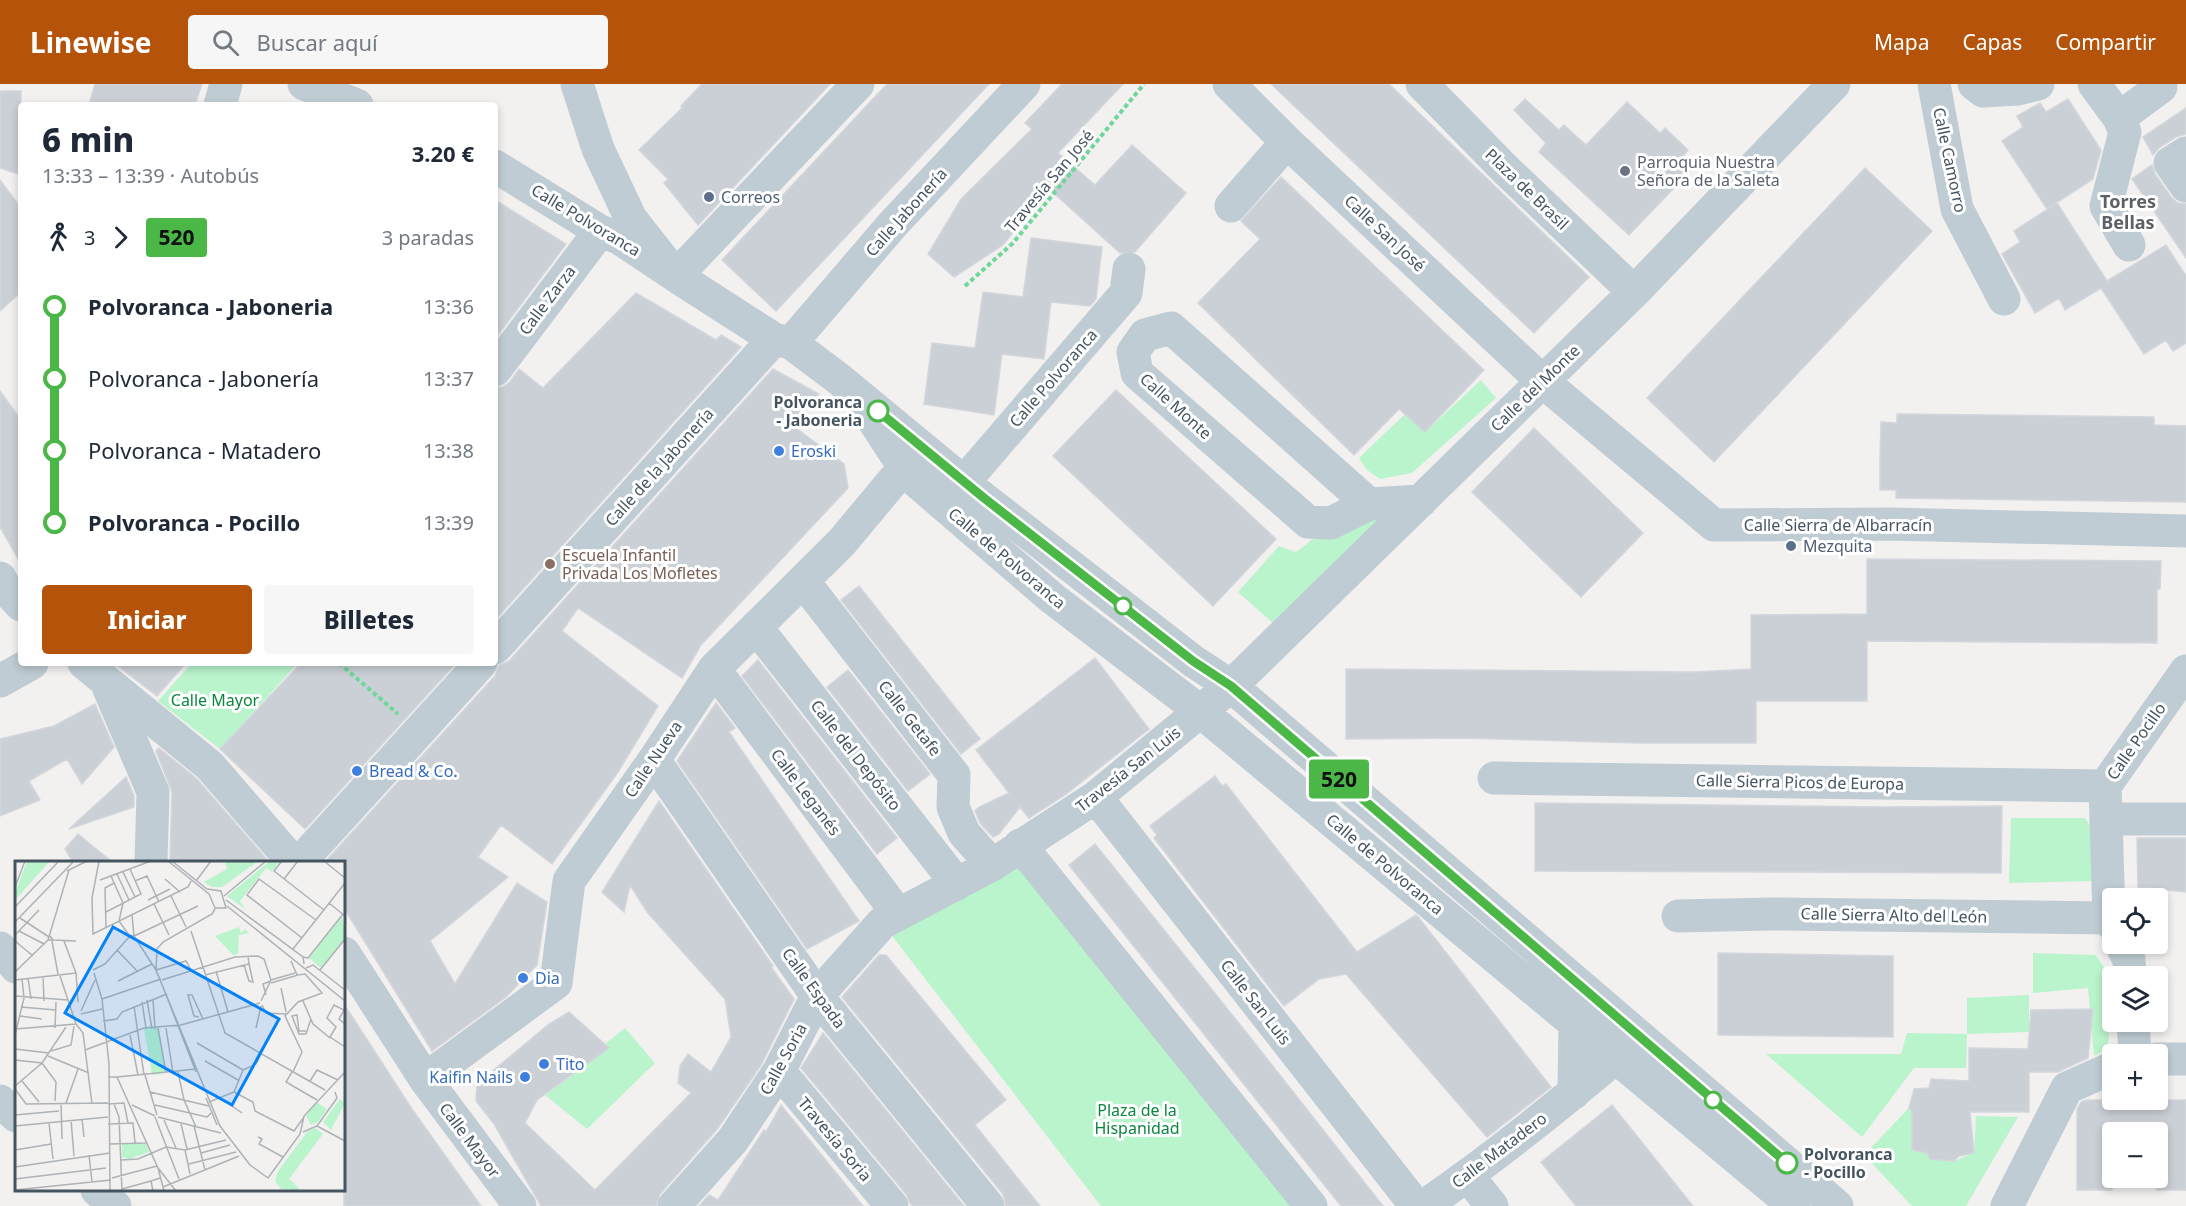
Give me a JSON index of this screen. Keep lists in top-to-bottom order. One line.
{"streets":{"street":["Calle Camorro","Plaza de Brasil","Calle Jabonería","Calle Polvoranca","Calle San José","Calle Zarza","Calle del Monte","Calle Monte","Calle de la Jabonería","Calle Sierra de Albarracín","Calle de Polvoranca","Calle Getafe","Calle Pocillo","Calle del Depósito","Calle Nueva","Travesía San Luis","Calle Sierra Picos de Europa","Calle Leganés","Calle Sierra Alto del León","Calle Espada","Calle San Luis","Calle Soria","Travesía Soria","Calle Mayor","Calle Matadero"],"path":["Travesía San José"]},"crossings":[["Plaza de Brasil","Calle del Monte"],["Calle Jabonería","Calle de la Jabonería"],["Calle Jabonería","Calle de Polvoranca"],["Calle Polvoranca","Calle Zarza"],["Calle Polvoranca","Calle de Polvoranca"],["Calle San José","Calle del Monte"],["Calle San José","Calle Sierra de Albarracín"],["Calle del Monte","Calle Monte"],["Calle del Monte","Calle Sierra de Albarracín"],["Calle del Monte","Calle de Polvoranca"],["Calle del Monte","Travesía San Luis"],["Calle de la Jabonería","Calle de Polvoranca"],["Calle de Polvoranca","Calle Nueva"],["Calle de Polvoranca","Travesía San Luis"],["Calle de Polvoranca","Calle Matadero"],["Calle Getafe","Calle Nueva"],["Calle Getafe","Calle Soria"],["Calle Pocillo","Calle Sierra Picos de Europa"],["Calle del Depósito","Calle Nueva"],["Calle del Depósito","Calle Soria"],["Calle Nueva","Calle Leganés"],["Calle Nueva","Calle Espada"],["Calle Nueva","Calle Mayor"],["Travesía San Luis","Calle San Luis"],["Travesía San Luis","Calle Soria"],["Calle Leganés","Calle Soria"],["Calle Espada","Calle Soria"],["Calle Soria","Travesía Soria"]],"districts":["Torres Bellas"],"parks":["Calle Mayor","Plaza de la Hispanidad"],"places":["Parroquia Nuestra Señora de la Saleta","Correos","Polvoranca - Jaboneria","Eroski","Mezquita","Escuela Infantil Privada Los Mofletes","Bread & Co.","Dia","Tito","Kaifin Nails","Polvoranca - Pocillo"],"lines":["bus line 520"],"page":{"header":"Linewise","search":"Buscar aquí","nav":["Mapa","Capas","Compartir"],"on_map":"520","heading":["6 min","13:33 – 13:39 · Autobús","3.20 €"],"legs":["3","520","3 paradas"],"list":[{"name":"Polvoranca - Jaboneria","value":"13:36"},{"name":"Polvoranca - Jabonería","value":"13:37"},{"name":"Polvoranca - Matadero","value":"13:38"},{"name":"Polvoranca - Pocillo","value":"13:39"}],"buttons":["Iniciar","Billetes"],"map_buttons":["+","−"]}}
